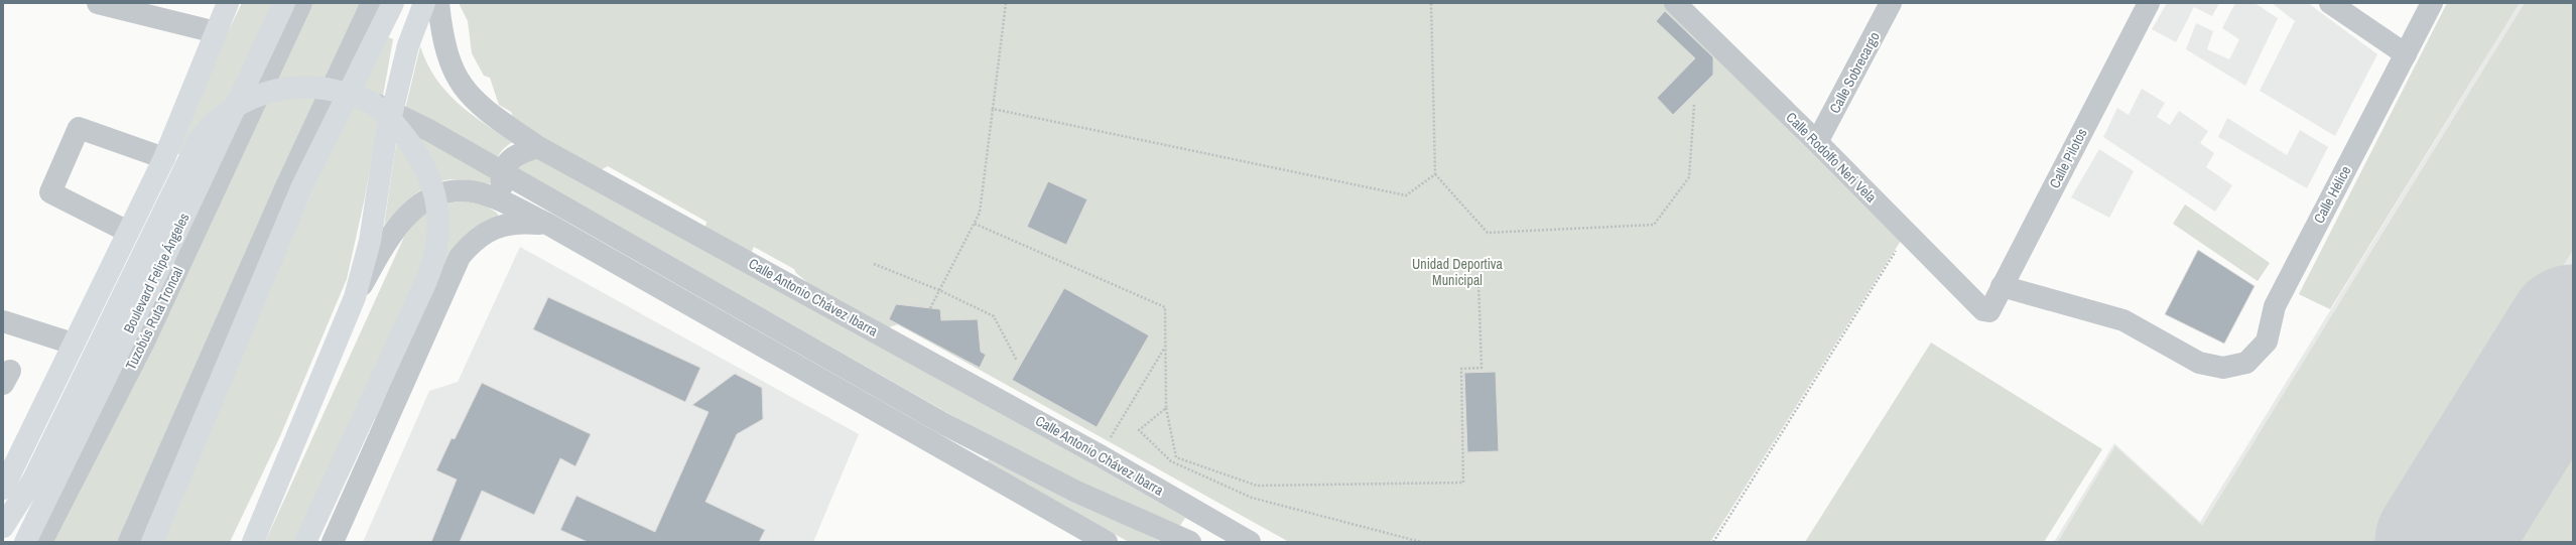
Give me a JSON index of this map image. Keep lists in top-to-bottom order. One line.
{"streets":{"main road":["Boulevard Felipe Ángeles"],"street":["Calle Sobrecargo","Calle Rodolfo Neri Vela","Calle Pilotos","Calle Hélice","Calle Antonio Chávez Ibarra","Tuzobús Ruta Troncal"]},"crossings":[["Calle Sobrecargo","Calle Rodolfo Neri Vela"],["Calle Rodolfo Neri Vela","Calle Pilotos"],["Calle Pilotos","Calle Hélice"]],"parks":["Unidad Deportiva Municipal"]}
